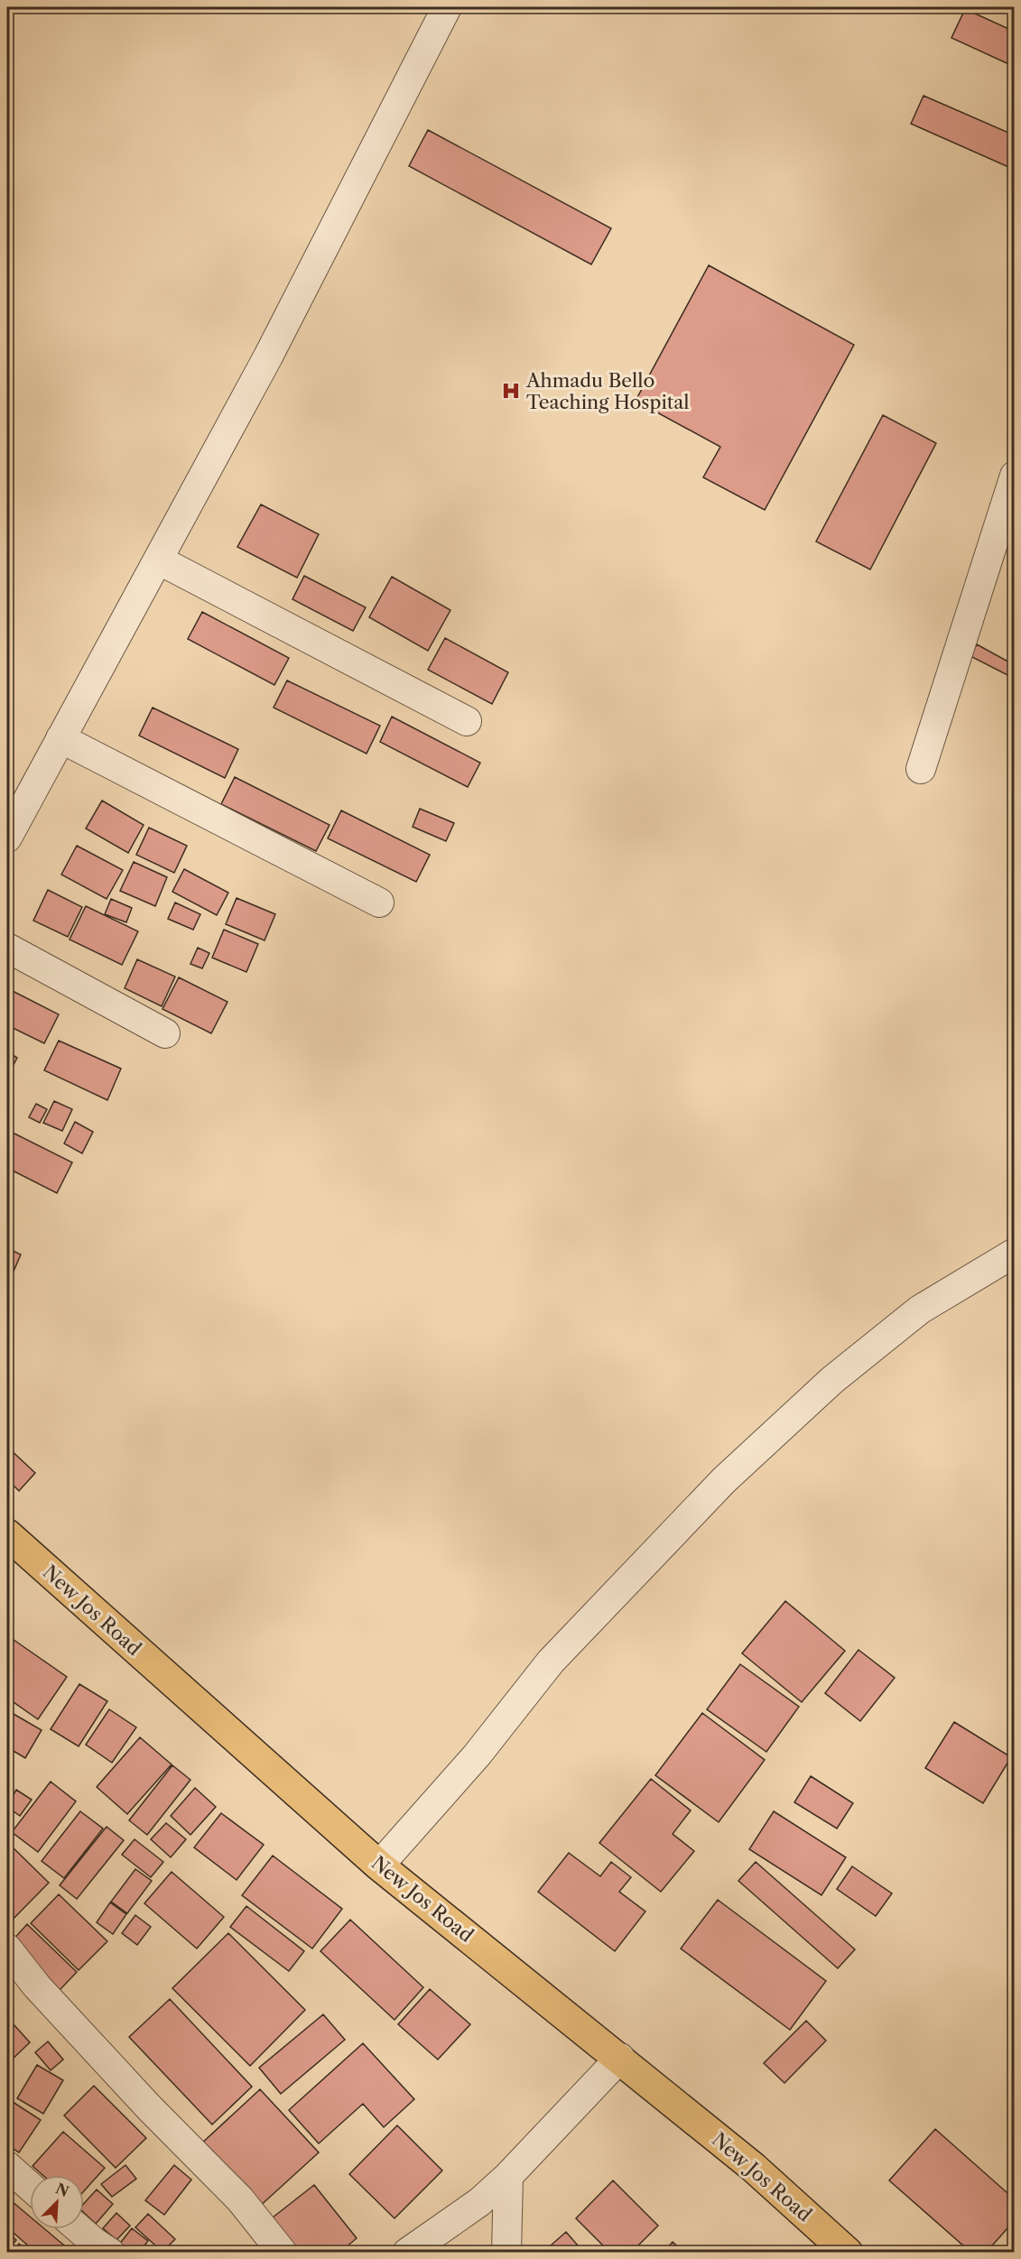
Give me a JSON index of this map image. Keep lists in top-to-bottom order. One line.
{"streets":{"highway":["New Jos Road"]},"places":{"hospital":["Ahmadu Bello Teaching Hospital"]},"north":"top right"}
